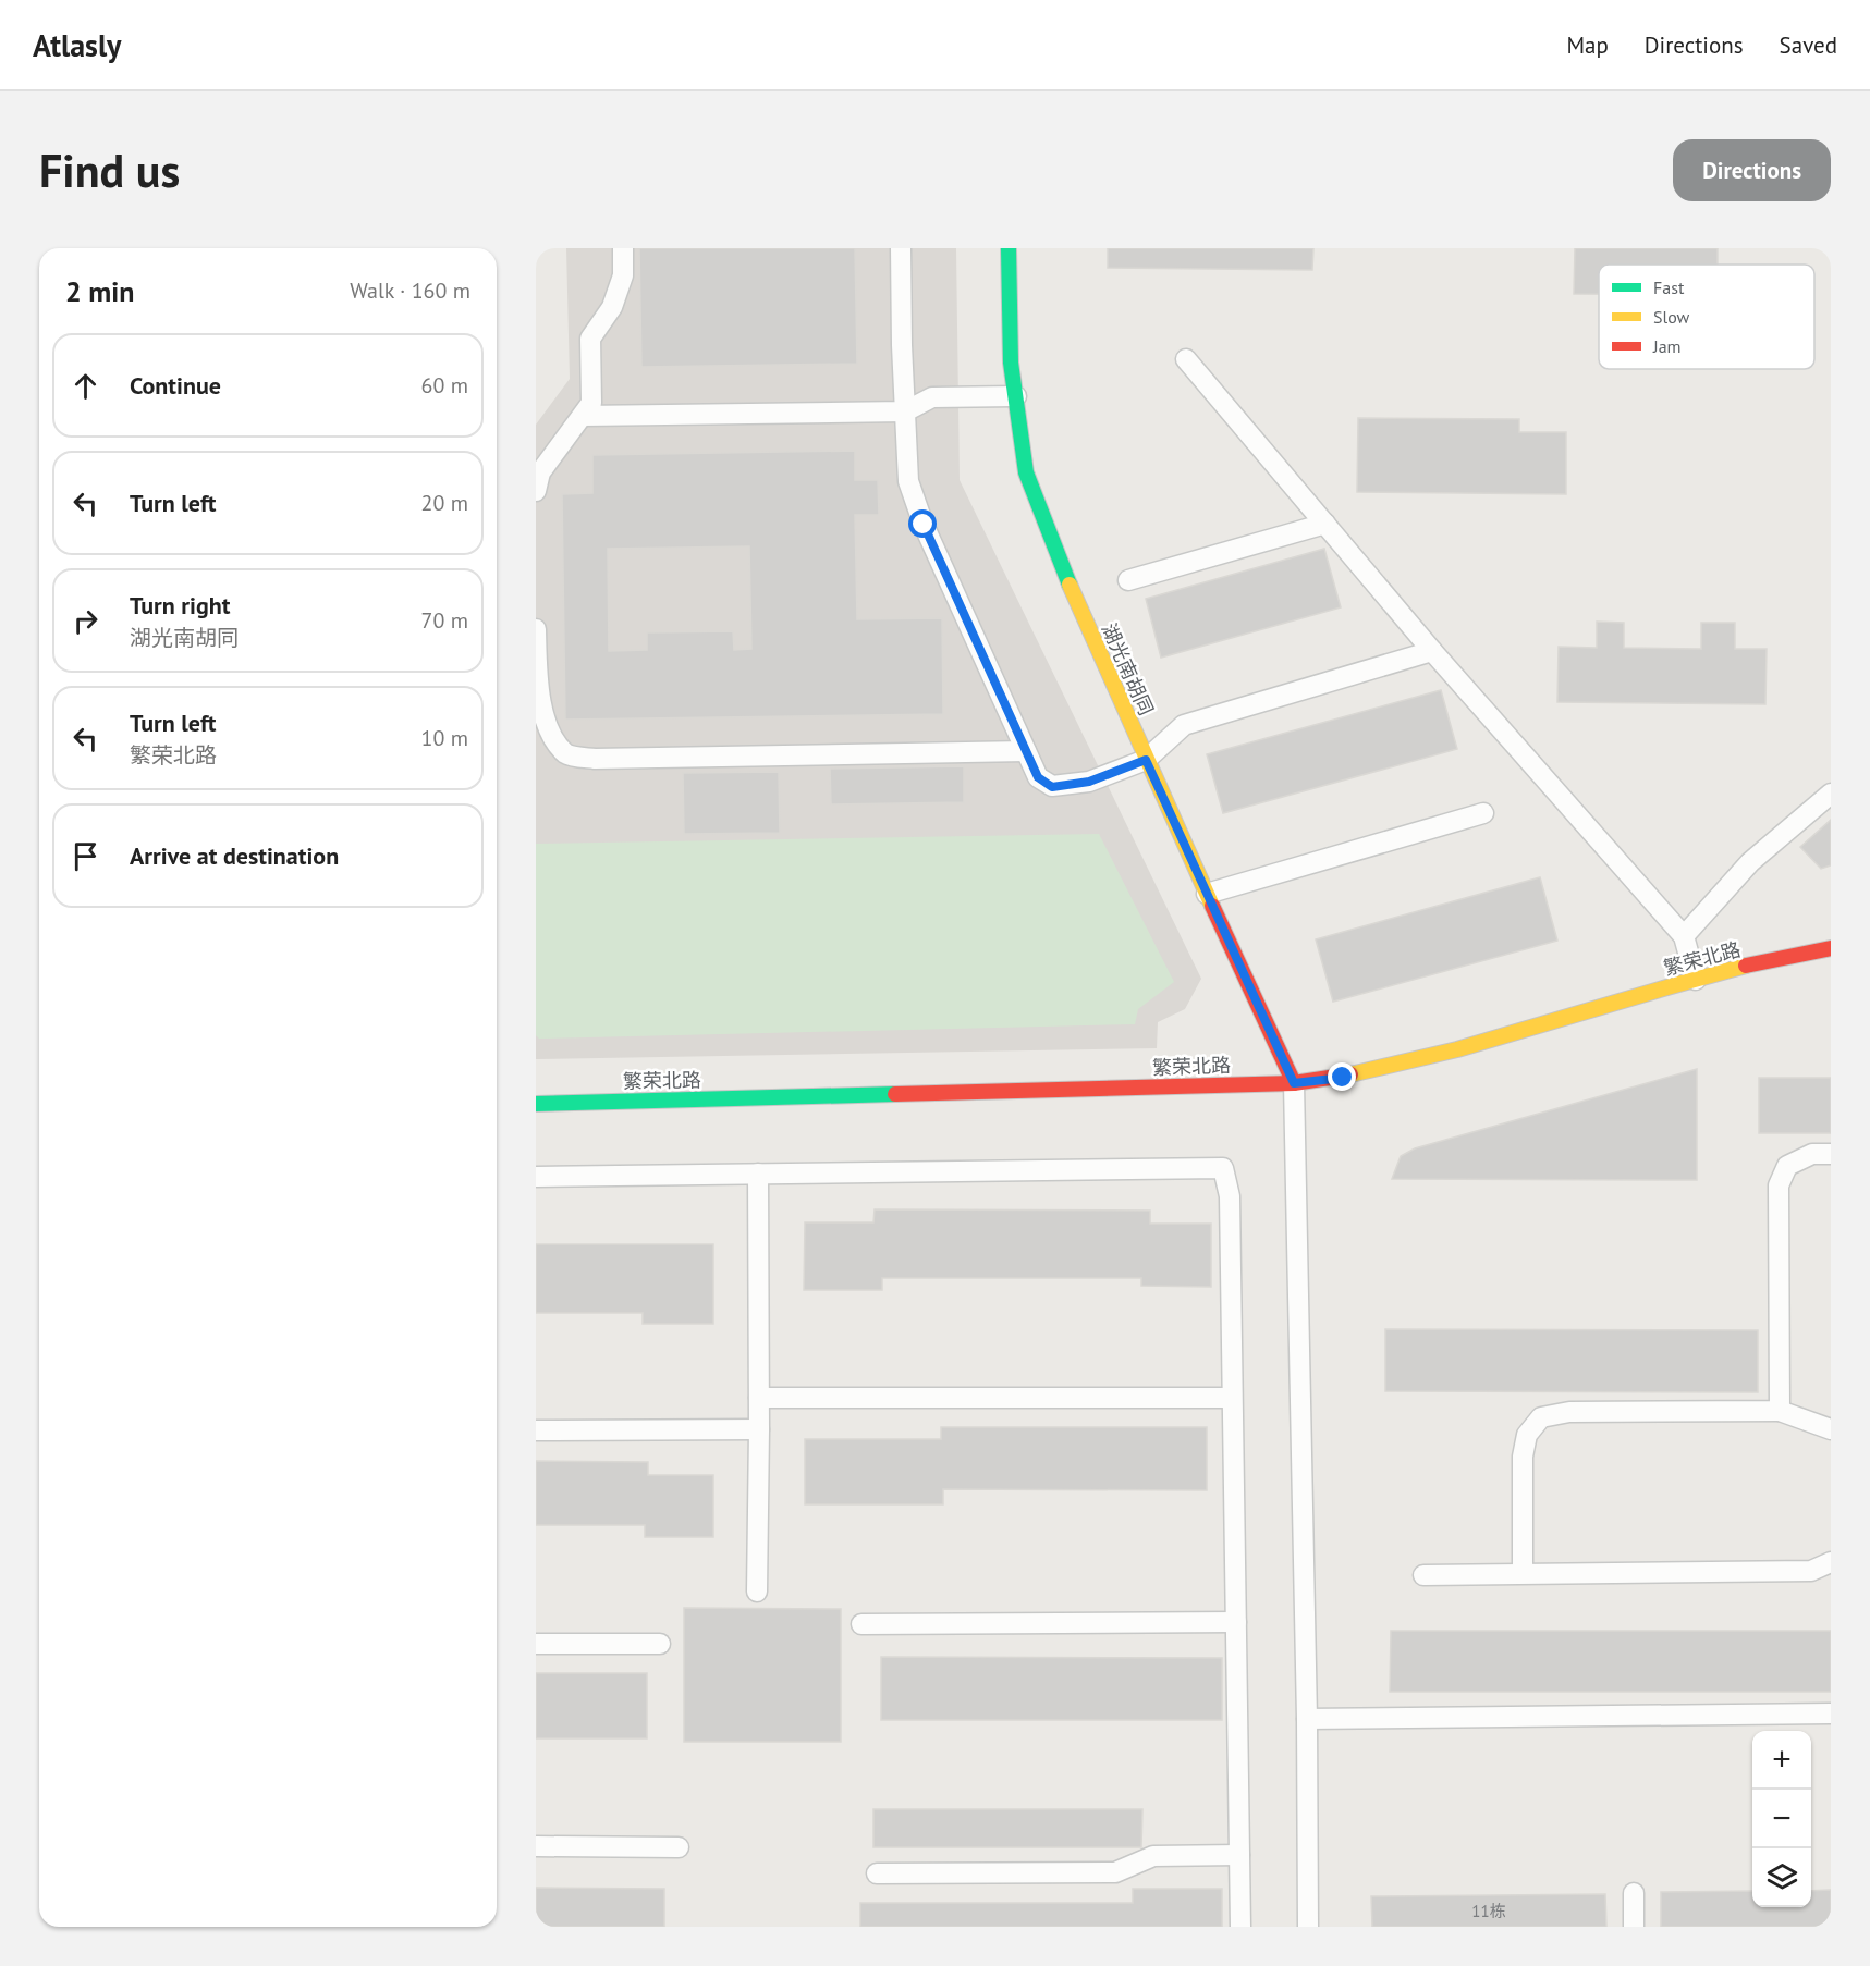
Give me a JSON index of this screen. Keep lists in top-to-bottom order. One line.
{"streets":{"street":["湖光南胡同","繁荣北路"]},"crossings":[["湖光南胡同","繁荣北路"]],"house_numbers":["11栋"],"legend":["Fast","Slow","Jam"],"page":{"header":"Atlasly","nav":["Map","Directions","Saved"],"buttons":"Directions","title":"Find us","heading":["2 min","Walk · 160 m"],"list":[["Continue","60 m"],["Turn left","20 m"],["Turn right","湖光南胡同","70 m"],["Turn left","繁荣北路","10 m"],"Arrive at destination"],"map_buttons":["+","−"]}}
